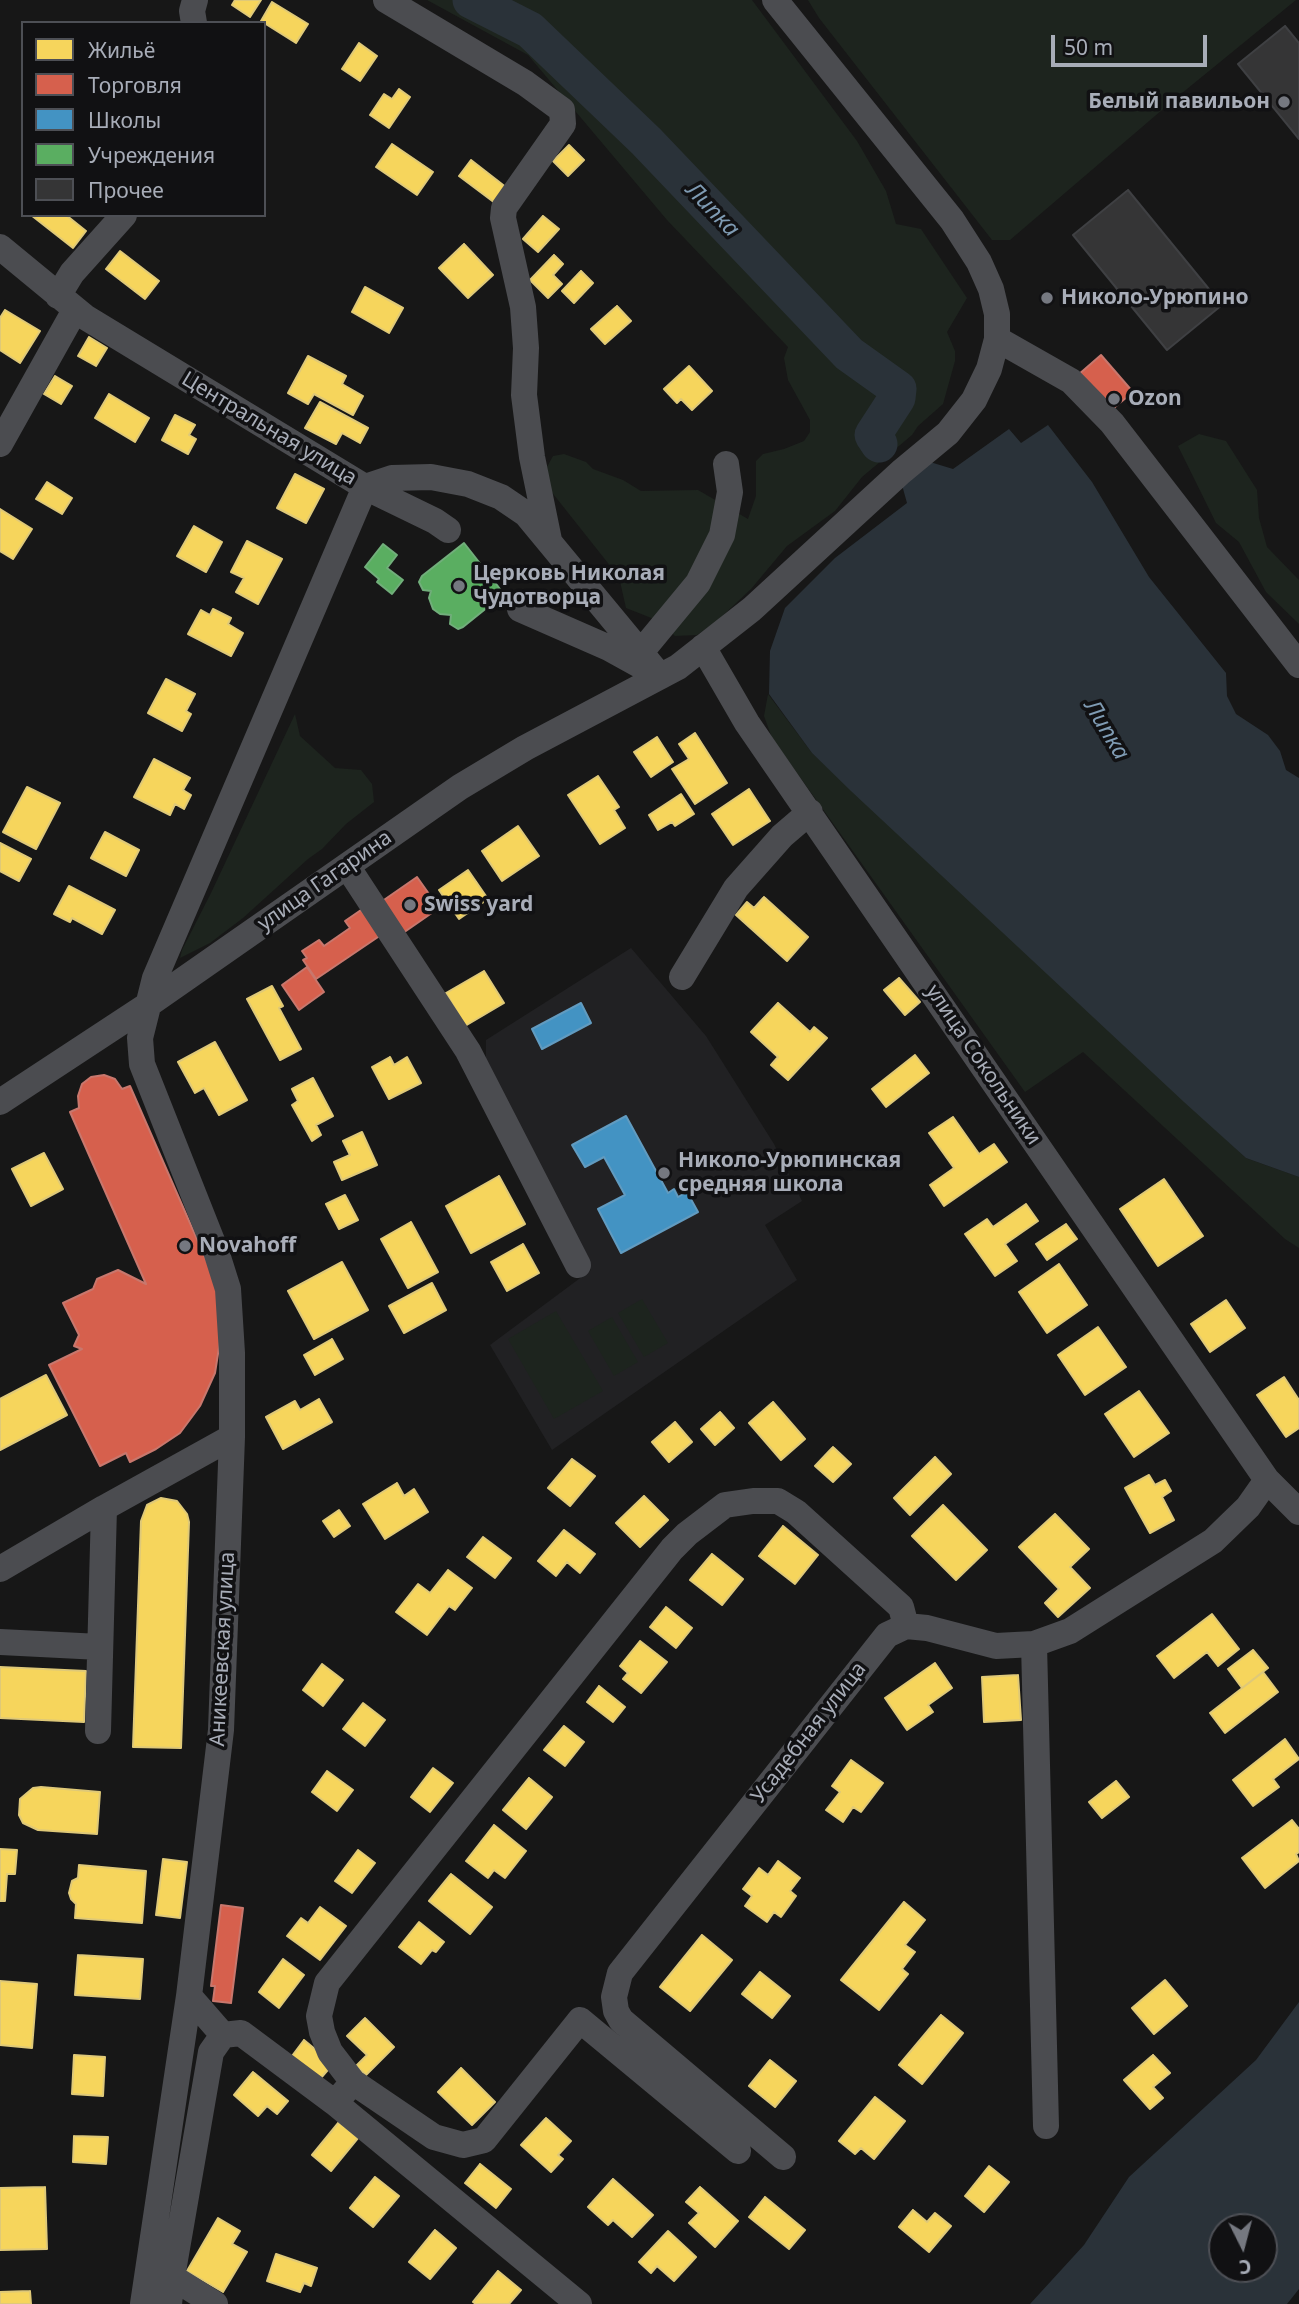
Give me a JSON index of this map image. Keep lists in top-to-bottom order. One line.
{"streets":{"street":["Центральная улица","улица Гагарина","улица Сокольники","Аникеевская улица","Усадебная улица"]},"crossings":[["Центральная улица","улица Гагарина"],["Центральная улица","Аникеевская улица"],["улица Гагарина","улица Сокольники"],["улица Гагарина","Аникеевская улица"]],"water":["Липка"],"places":["Белый павильон","Николо-Урюпино","Ozon","Церковь Николая Чудотворца","Swiss yard","Николо-Урюпинская средняя школа","Novahoff"],"legend":["Жильё","Торговля","Школы","Учреждения","Прочее"],"scale_bar":"50 m","north":"bottom"}
